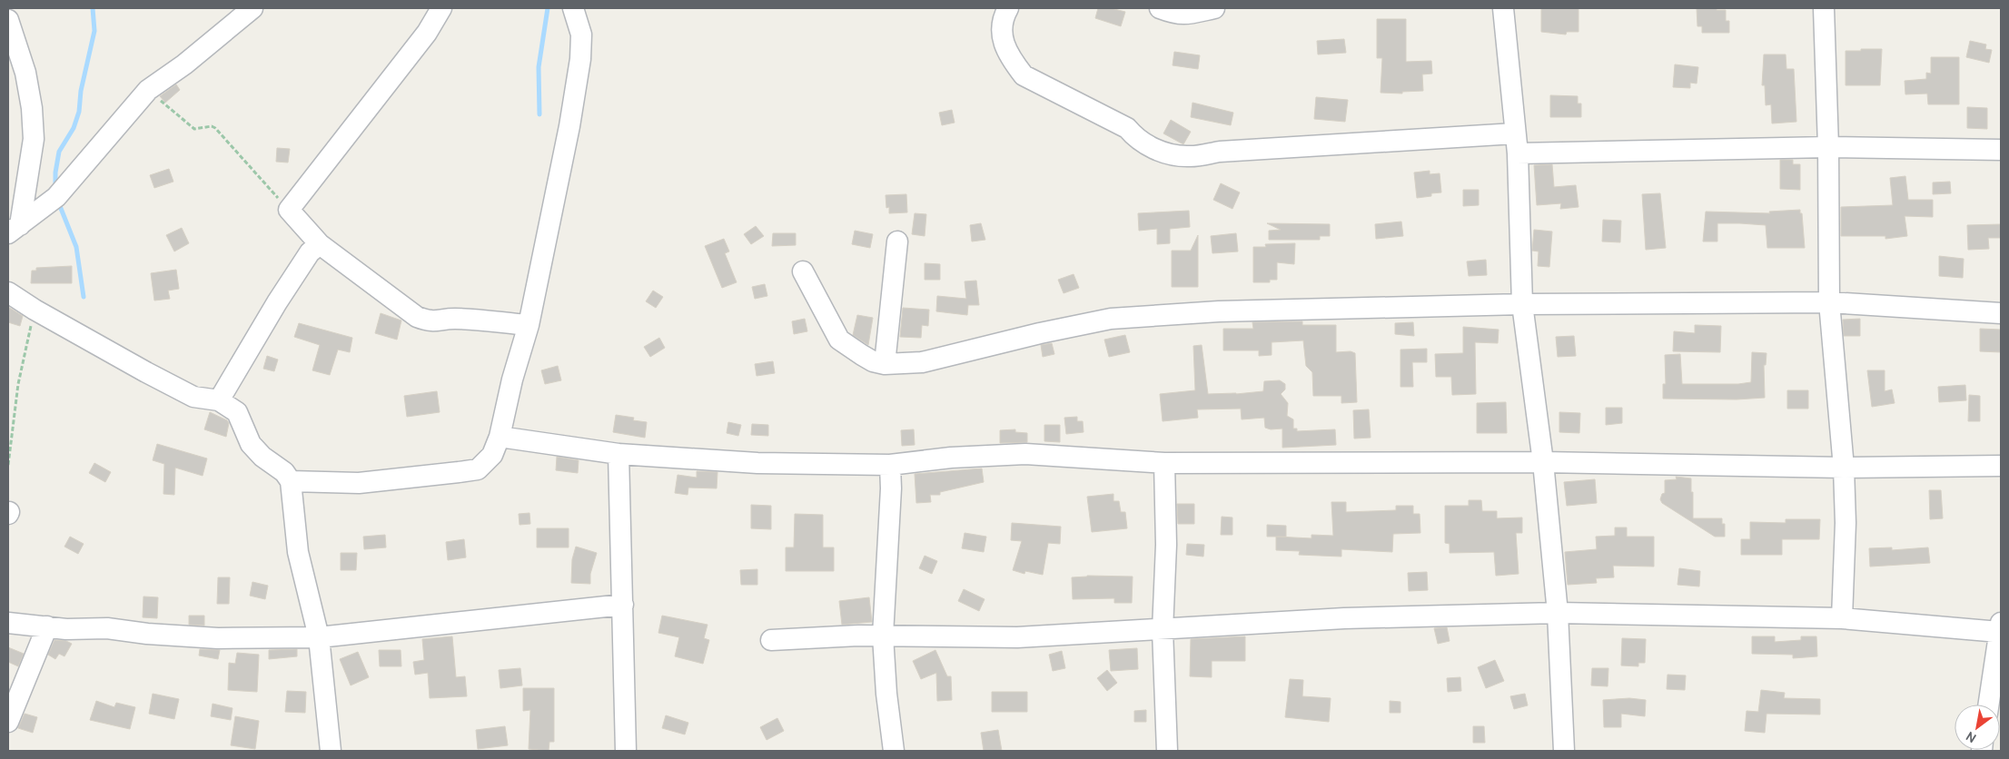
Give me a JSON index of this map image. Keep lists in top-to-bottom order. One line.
{"north":"bottom left"}
